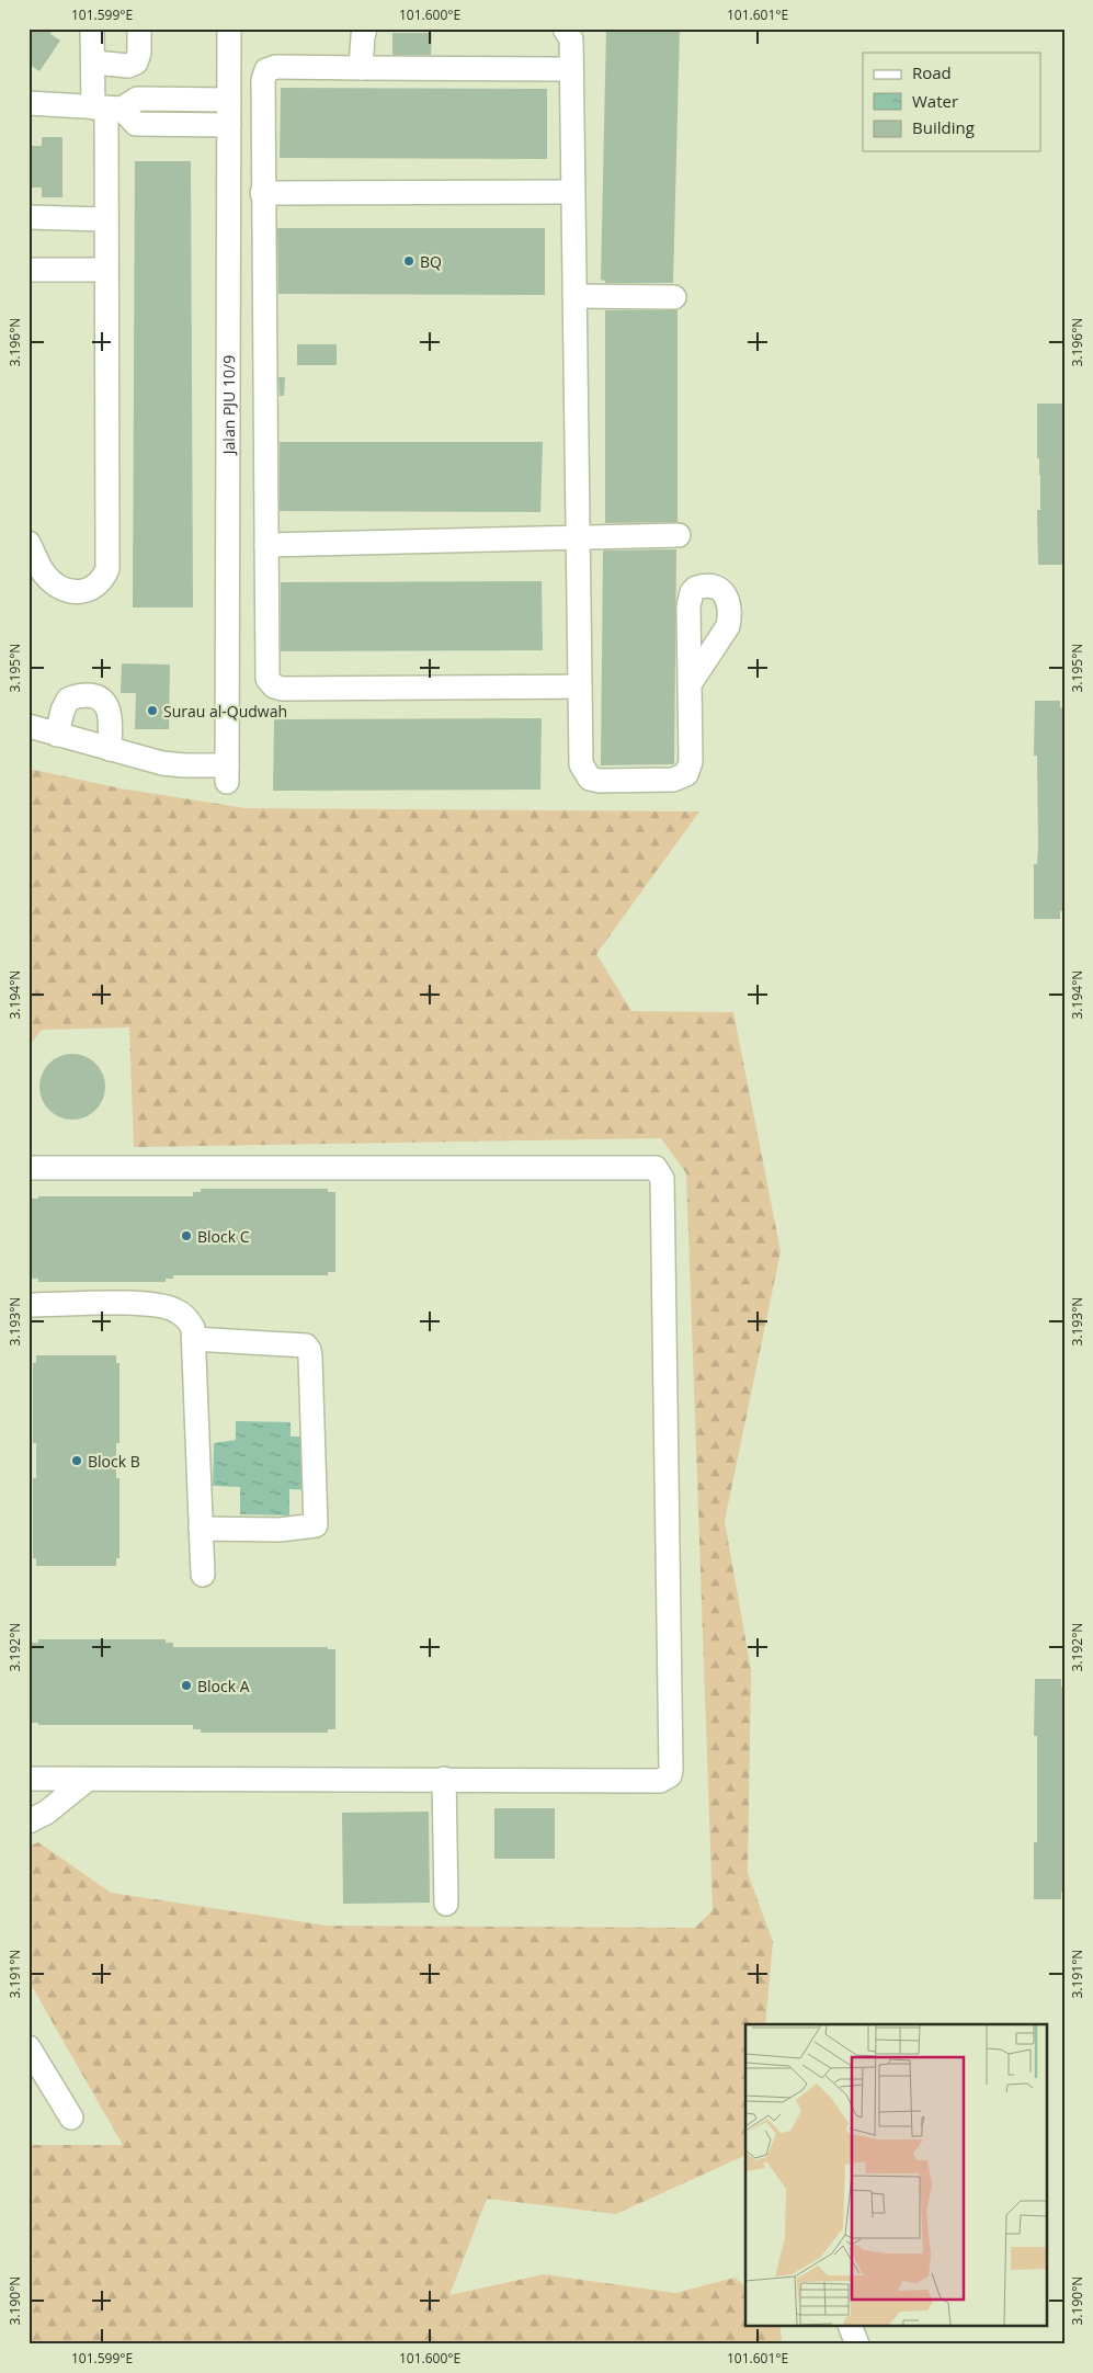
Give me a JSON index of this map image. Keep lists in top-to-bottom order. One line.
{"streets":{"street":["Jalan PJU 10/9"]},"places":["BQ","Surau al-Qudwah","Block C","Block B","Block A"],"legend":["Road","Water","Building"],"coordinates":["101.599°E","101.600°E","101.601°E","3.196°N","3.195°N","3.194°N","3.193°N","3.192°N","3.191°N","3.190°N"]}
